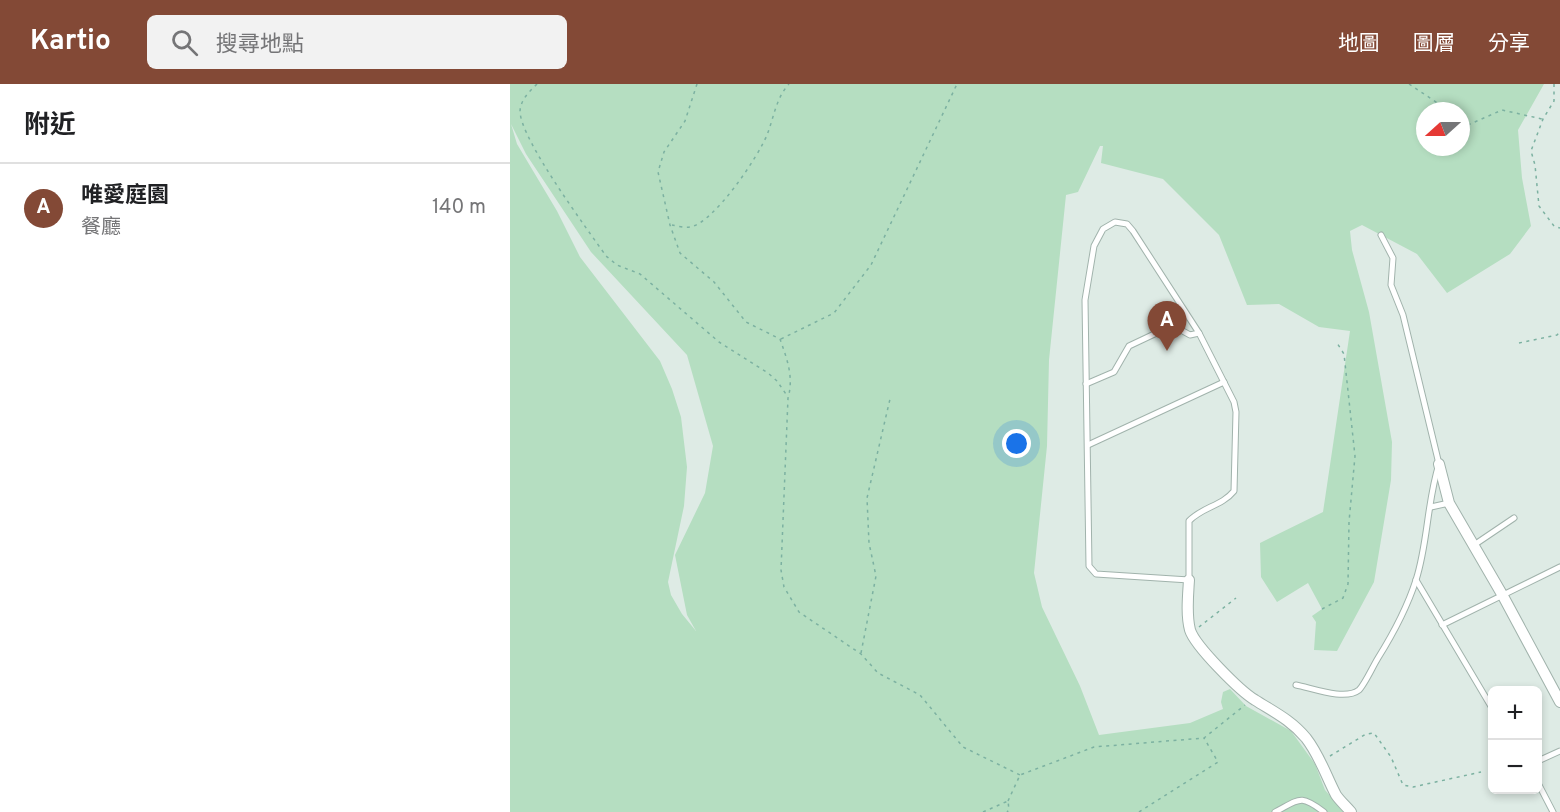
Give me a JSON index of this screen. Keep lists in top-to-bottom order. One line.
{"north":"left","page":{"header":"Kartio","search":"搜尋地點","nav":["地圖","圖層","分享"],"heading":"附近","list":[{"mark":"A","name":"唯愛庭園","note":"餐廳","value":"140 m"}],"pins":"A","map_buttons":["+","−"]}}
